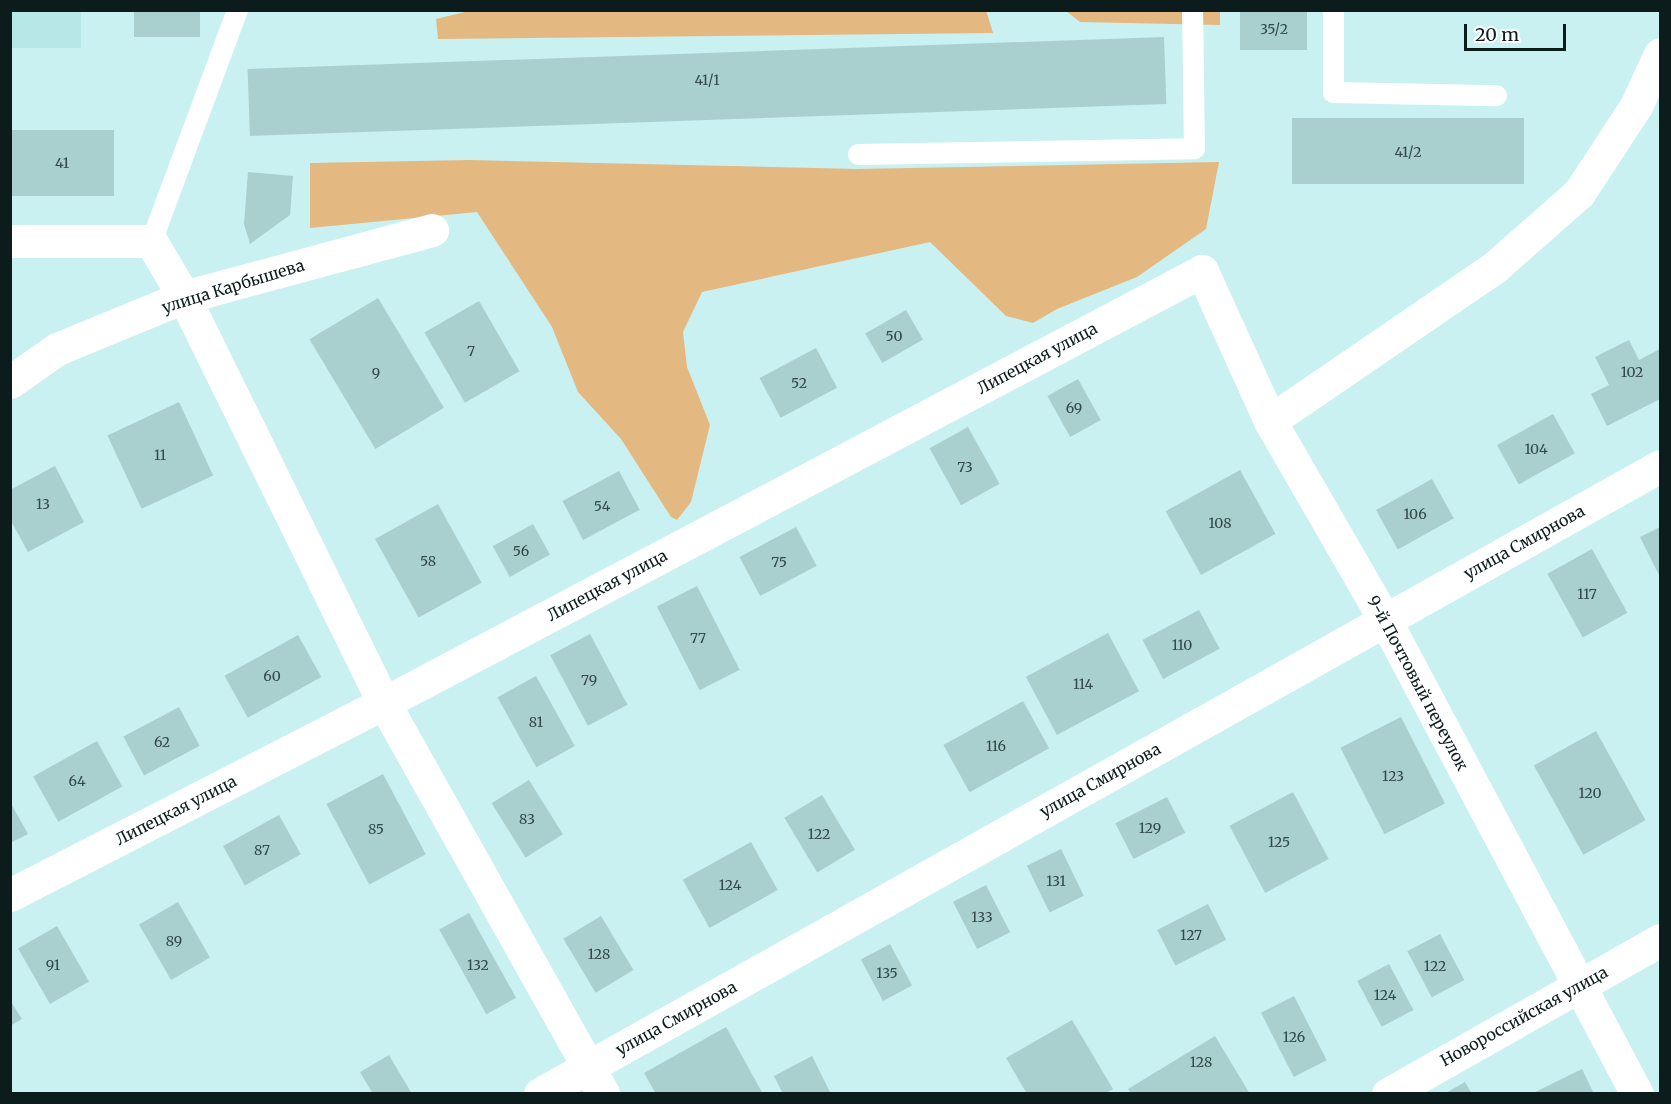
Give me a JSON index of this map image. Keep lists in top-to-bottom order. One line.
{"streets":{"street":["улица Карбышева","Липецкая улица","улица Смирнова","9-й Почтовый переулок","Новороссийская улица"]},"crossings":[["Липецкая улица","9-й Почтовый переулок"],["улица Смирнова","9-й Почтовый переулок"],["9-й Почтовый переулок","Новороссийская улица"]],"house_numbers":["35/2","41/1","41/2","41","50","7","102","9","52","69","104","11","73","13","54","106","108","56","58","75","117","77","110","60","79","114","81","62","116","123","64","120","83","129","85","122","125","87","131","124","133","127","89","128","91","132","122","135","124","126","128"],"scale_bar":"20 m"}
